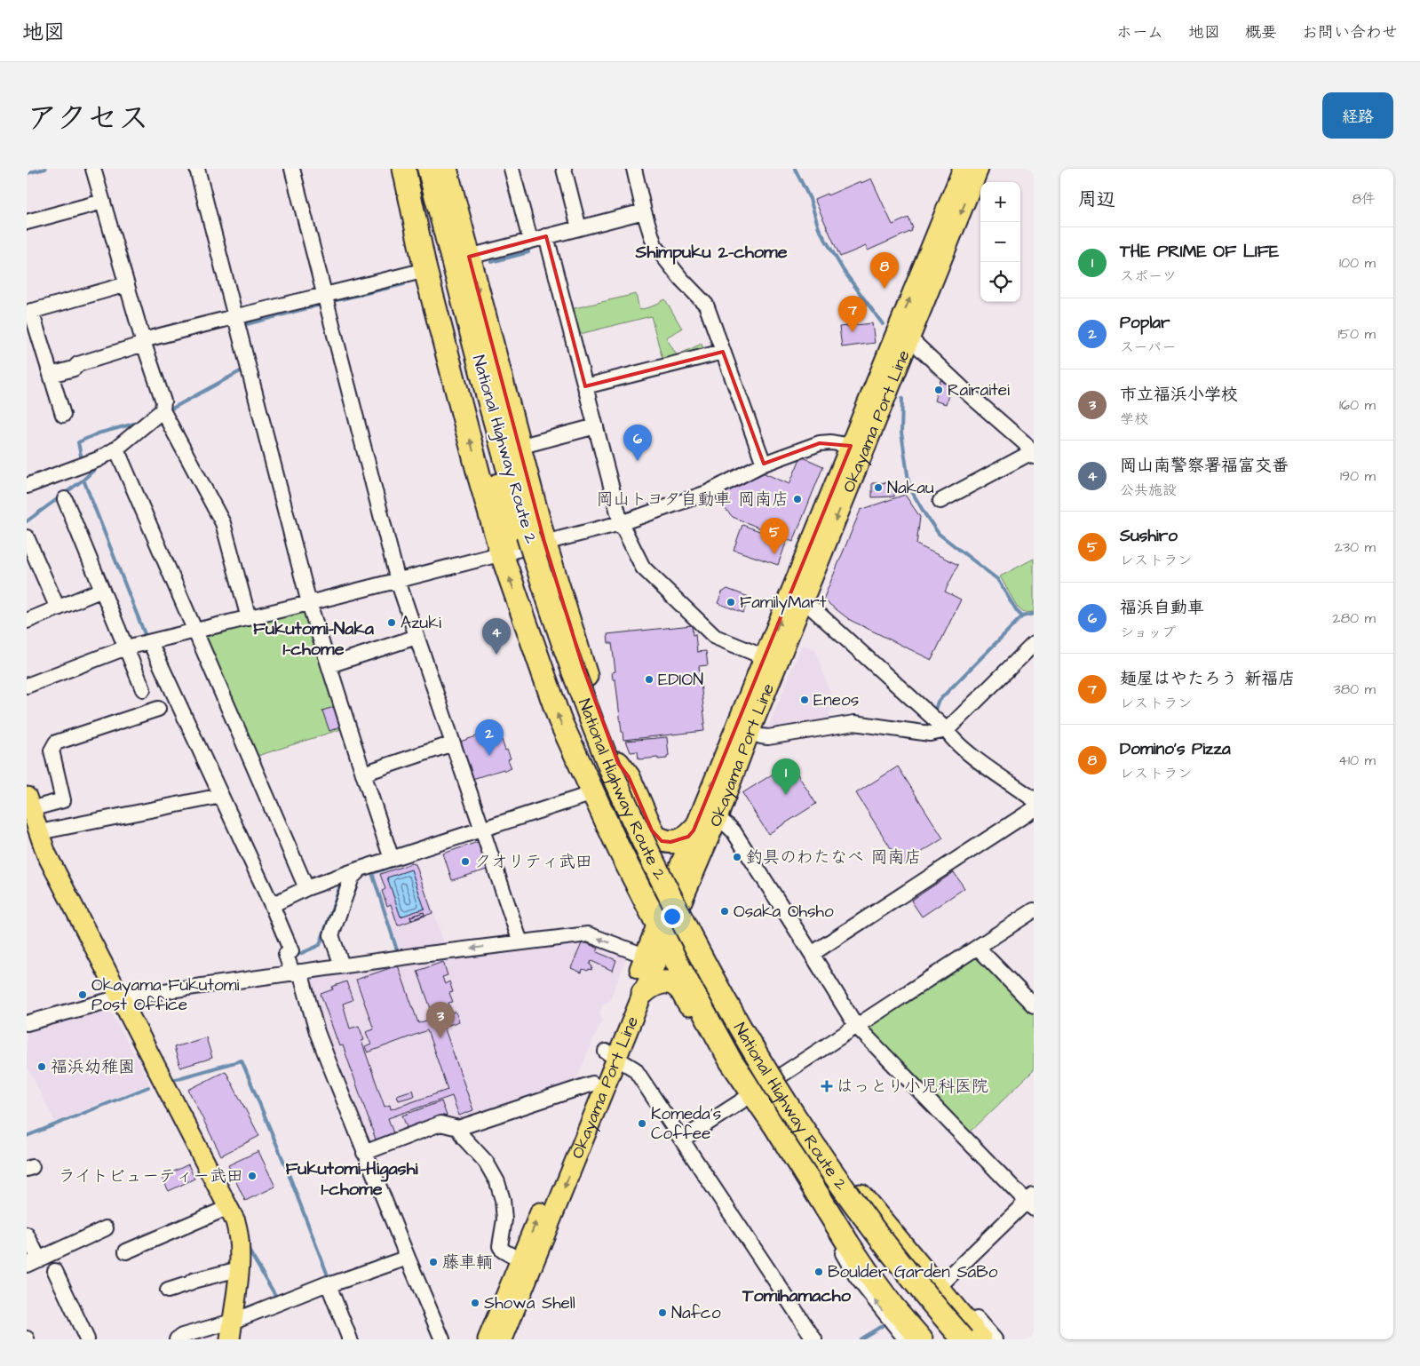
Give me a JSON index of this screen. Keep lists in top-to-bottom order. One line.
{"streets":{"highway":["National Highway Route 2"],"main road":["Okayama Port Line"]},"districts":["Shimpuku 2-chome","Fukutomi-Naka 1-chome","Fukutomi-Higashi 1-chome","Tomihamacho"],"places":{"other":["Rairaitei","Nakau","岡山トヨタ自動車 岡南店","FamilyMart","Azuki","EDION","Eneos","釣具のわたなべ 岡南店","クオリティ武田","Osaka Ohsho","Okayama Fukutomi Post Office","福浜幼稚園","Komeda's Coffee","ライトビューティー武田","藤車輌","Boulder Garden SaBo","Showa Shell","Nafco"],"health":["はっとり小児科医院"]},"page":{"header":"地図","nav":["ホーム","地図","概要","お問い合わせ"],"title":"アクセス","buttons":"経路","heading":["周辺","8件"],"map_buttons":["+","−"],"list":[{"mark":"1","name":"THE PRIME OF LIFE","note":"スポーツ","value":"100 m"},{"mark":"2","name":"Poplar","note":"スーパー","value":"150 m"},{"mark":"3","name":"市立福浜小学校","note":"学校","value":"160 m"},{"mark":"4","name":"岡山南警察署福富交番","note":"公共施設","value":"190 m"},{"mark":"5","name":"Sushiro","note":"レストラン","value":"230 m"},{"mark":"6","name":"福浜自動車","note":"ショップ","value":"280 m"},{"mark":"7","name":"麺屋はやたろう 新福店","note":"レストラン","value":"380 m"},{"mark":"8","name":"Domino's Pizza","note":"レストラン","value":"410 m"}],"pins":["8","7","6","5","4","2","1","3"]}}
